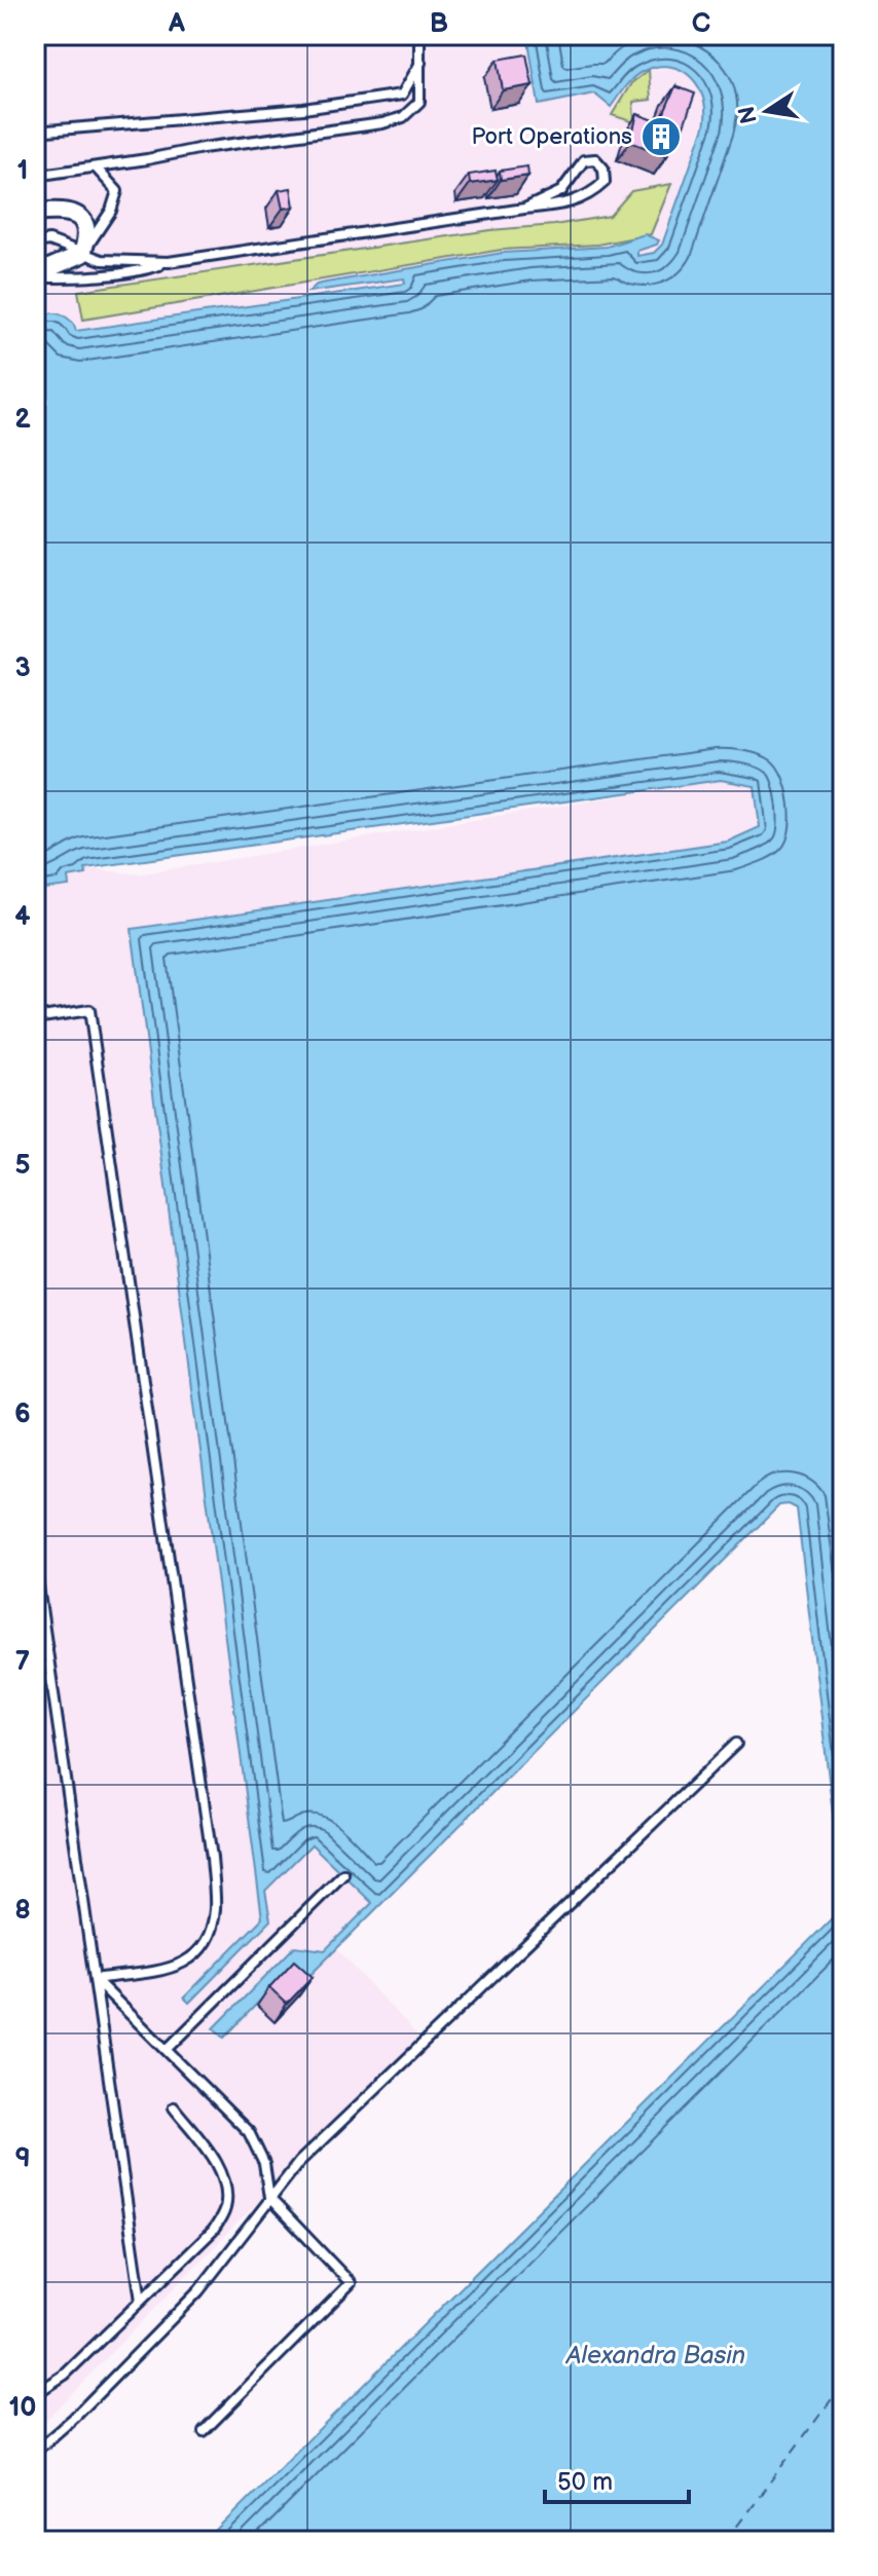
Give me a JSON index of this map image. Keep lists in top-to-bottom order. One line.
{"water":["Alexandra Basin"],"places":{"building":["Port Operations"]},"scale_bar":"50 m","north":"left","grid":{"columns":["A","B","C"],"rows":["1","2","3","4","5","6","7","8","9","10"]}}
